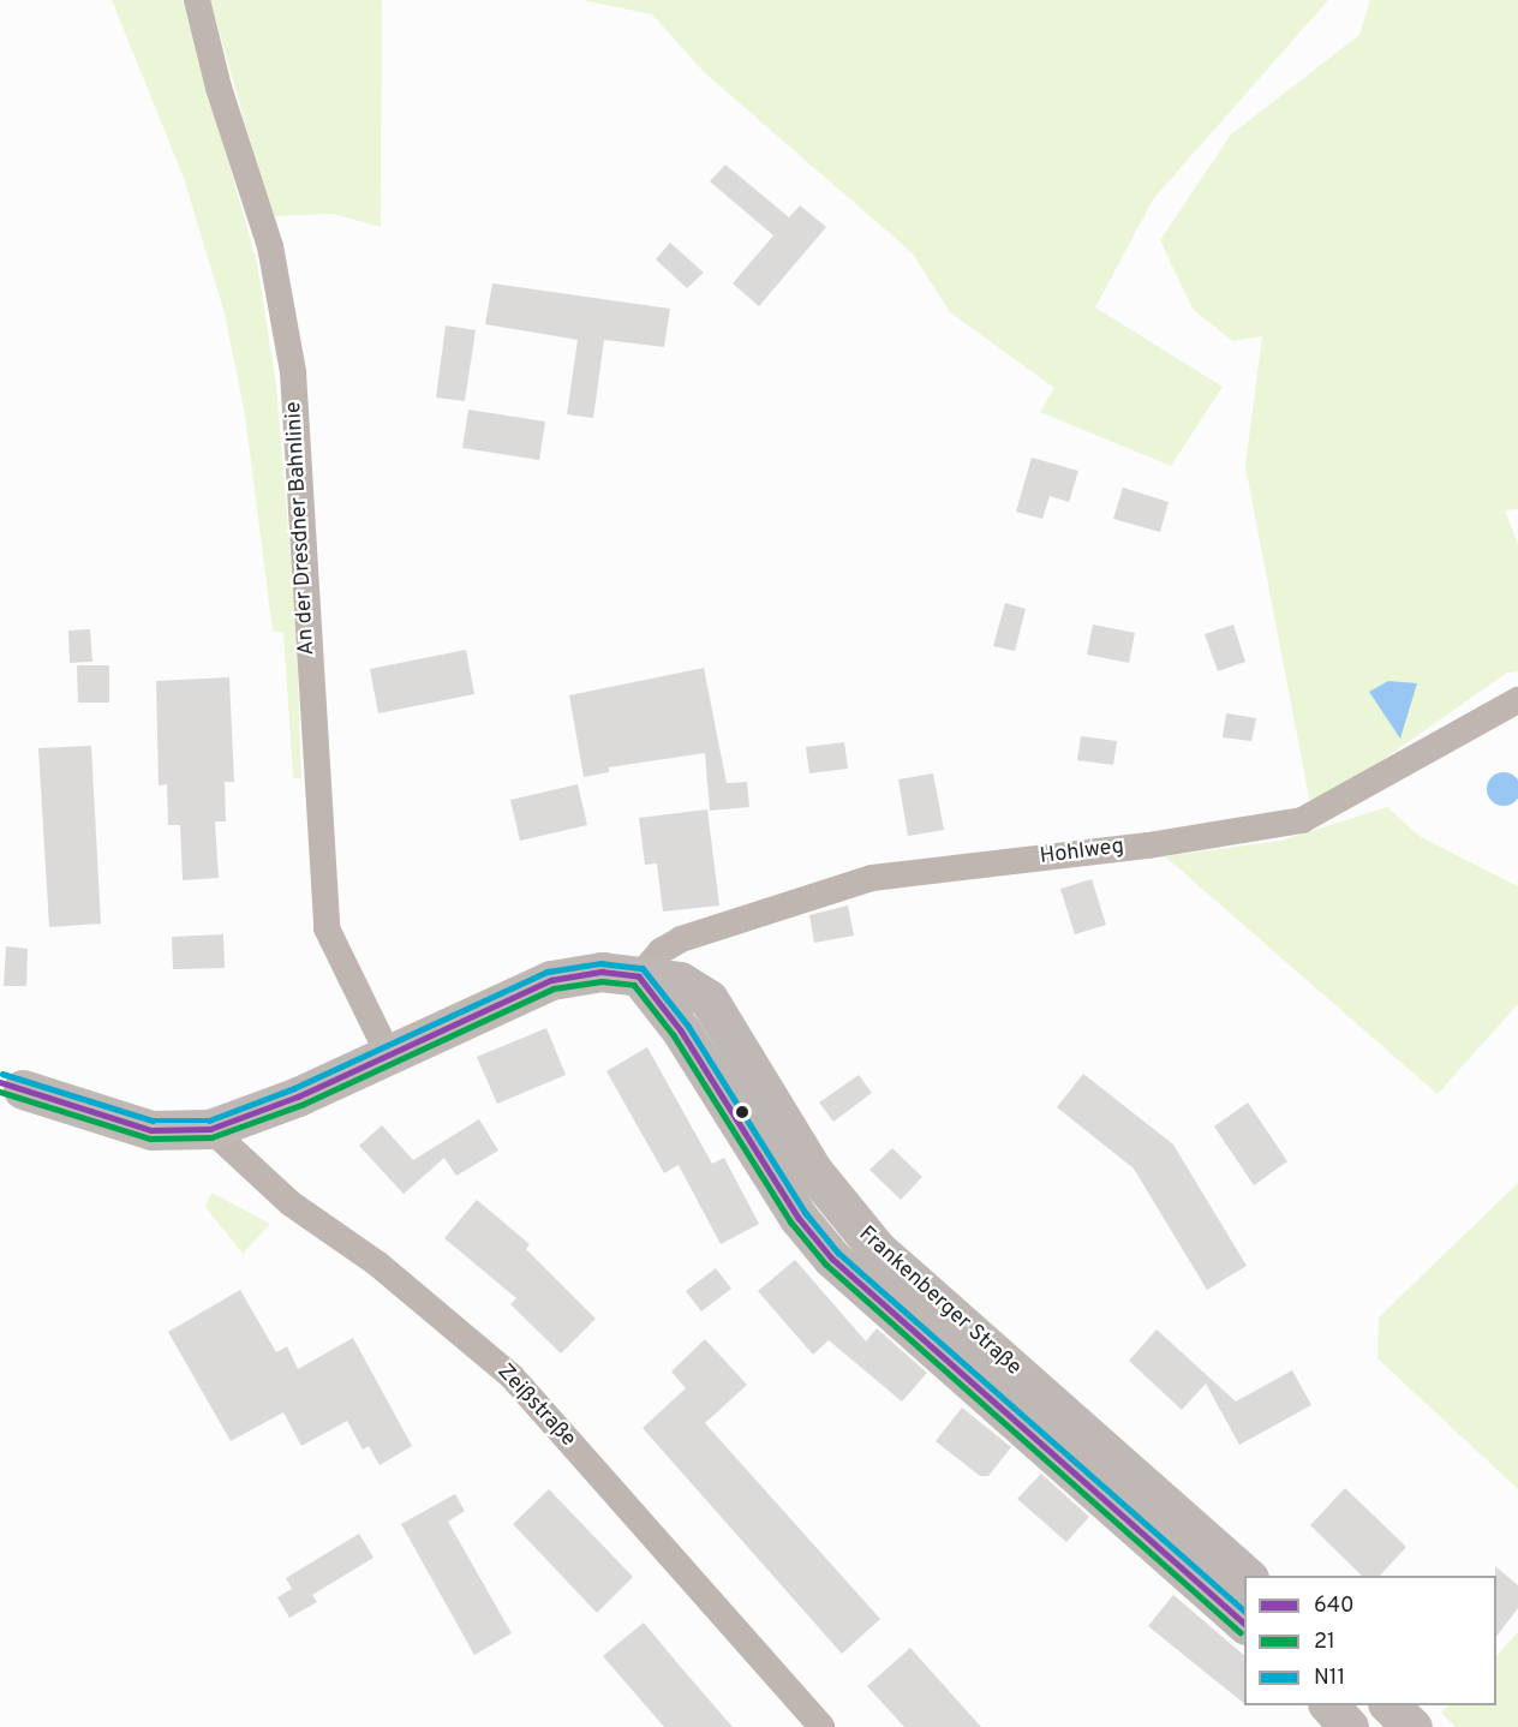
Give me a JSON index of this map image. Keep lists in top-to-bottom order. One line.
{"streets":{"main road":["Frankenberger Straße"],"street":["An der Dresdner Bahnlinie","Hohlweg","Zeißstraße"]},"crossings":[["An der Dresdner Bahnlinie","Frankenberger Straße"],["Hohlweg","Frankenberger Straße"],["Frankenberger Straße","Zeißstraße"]],"lines":["transit line N11","transit line 640","transit line 21"],"legend":["640","21","N11"]}
